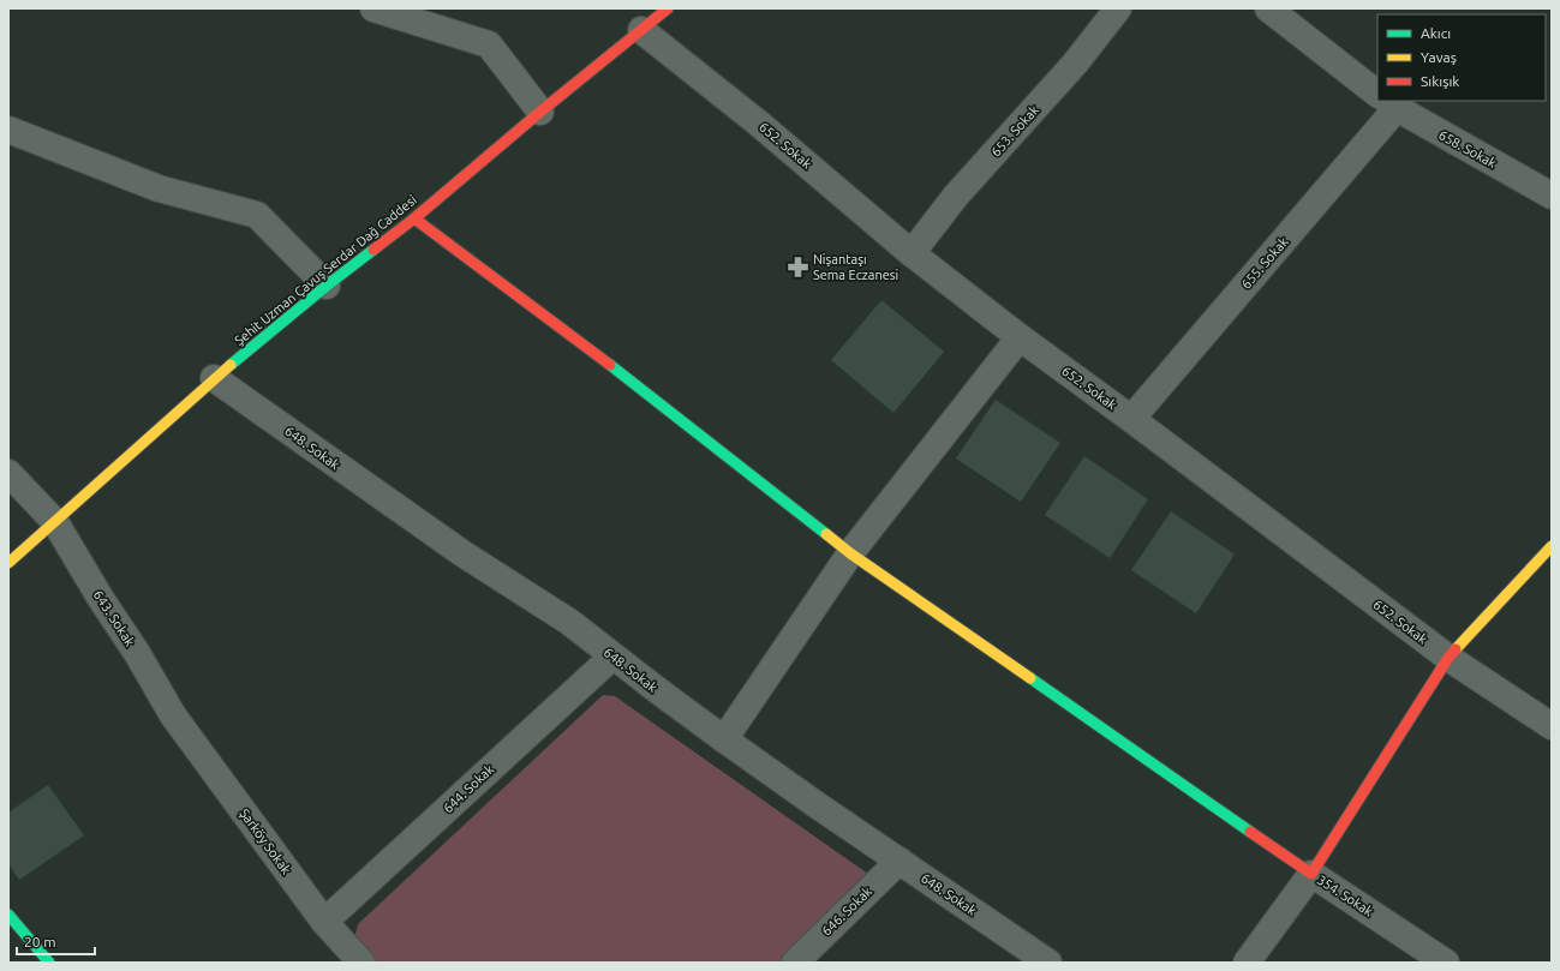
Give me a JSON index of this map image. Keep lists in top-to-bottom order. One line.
{"streets":{"street":["653. Sokak","652. Sokak","658. Sokak","655. Sokak","Şehit Uzman Çavuş Serdar Dağ Caddesi","648. Sokak","643. Sokak","644. Sokak","Şarköy Sokak","354. Sokak","646. Sokak"]},"crossings":[["653. Sokak","652. Sokak"],["652. Sokak","655. Sokak"],["652. Sokak","Şehit Uzman Çavuş Serdar Dağ Caddesi"],["658. Sokak","655. Sokak"],["Şehit Uzman Çavuş Serdar Dağ Caddesi","648. Sokak"],["Şehit Uzman Çavuş Serdar Dağ Caddesi","643. Sokak"],["648. Sokak","644. Sokak"],["648. Sokak","646. Sokak"],["643. Sokak","Şarköy Sokak"],["644. Sokak","Şarköy Sokak"]],"places":{"pharmacy":["Nişantaşı Sema Eczanesi"]},"legend":["Akıcı","Yavaş","Sıkışık"],"scale_bar":"20 m"}
